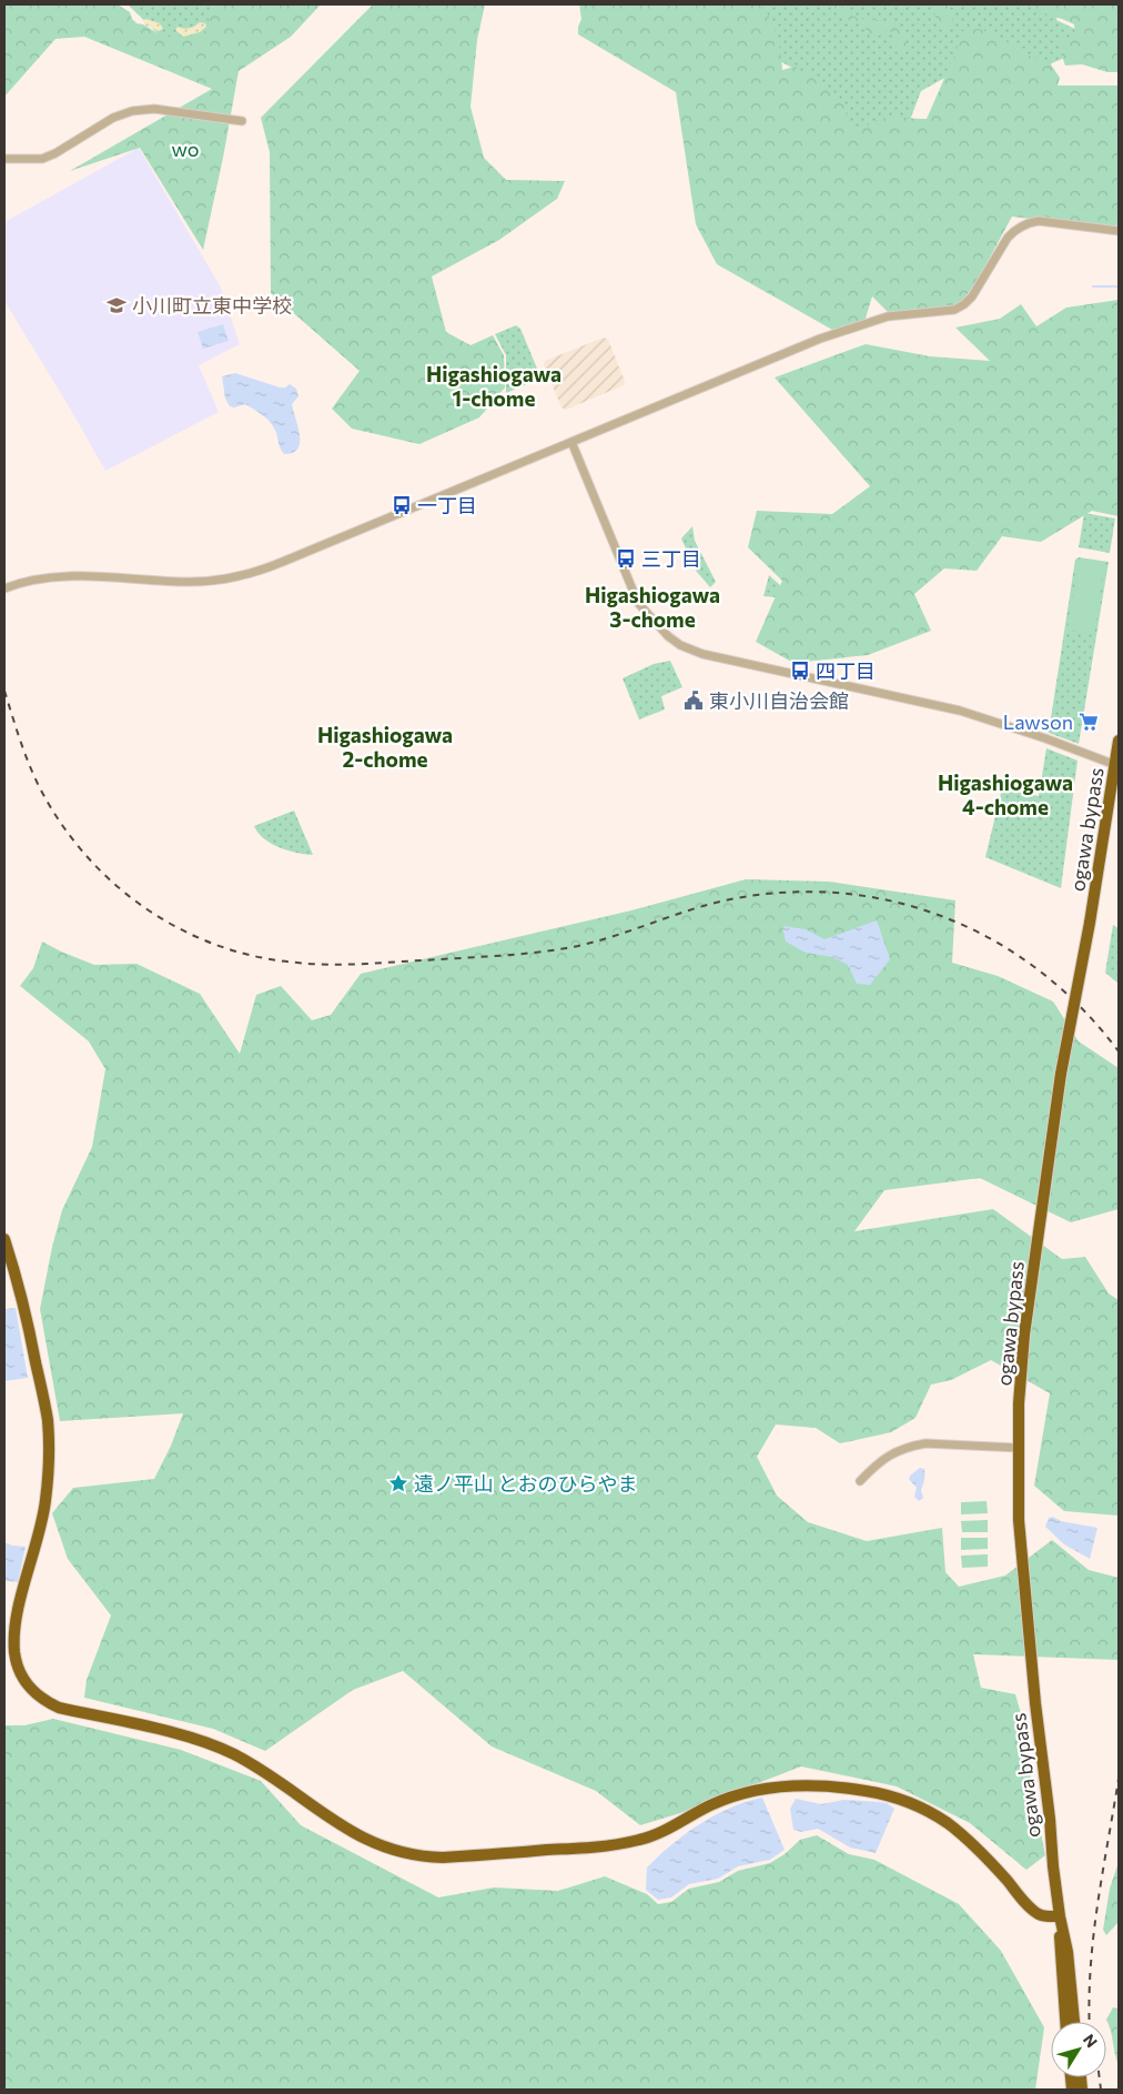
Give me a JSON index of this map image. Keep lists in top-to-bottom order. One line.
{"streets":{"highway":["ogawa bypass"]},"districts":["Higashiogawa 1-chome","Higashiogawa 3-chome","Higashiogawa 2-chome","Higashiogawa 4-chome"],"parks":["wo"],"places":{"school or university":["小川町立東中学校"],"bus stop":["一丁目","三丁目","四丁目"],"public building":["東小川自治会館"],"supermarket":["Lawson"],"place":["遠ノ平山 とおのひらやま"]},"north":"top right"}
